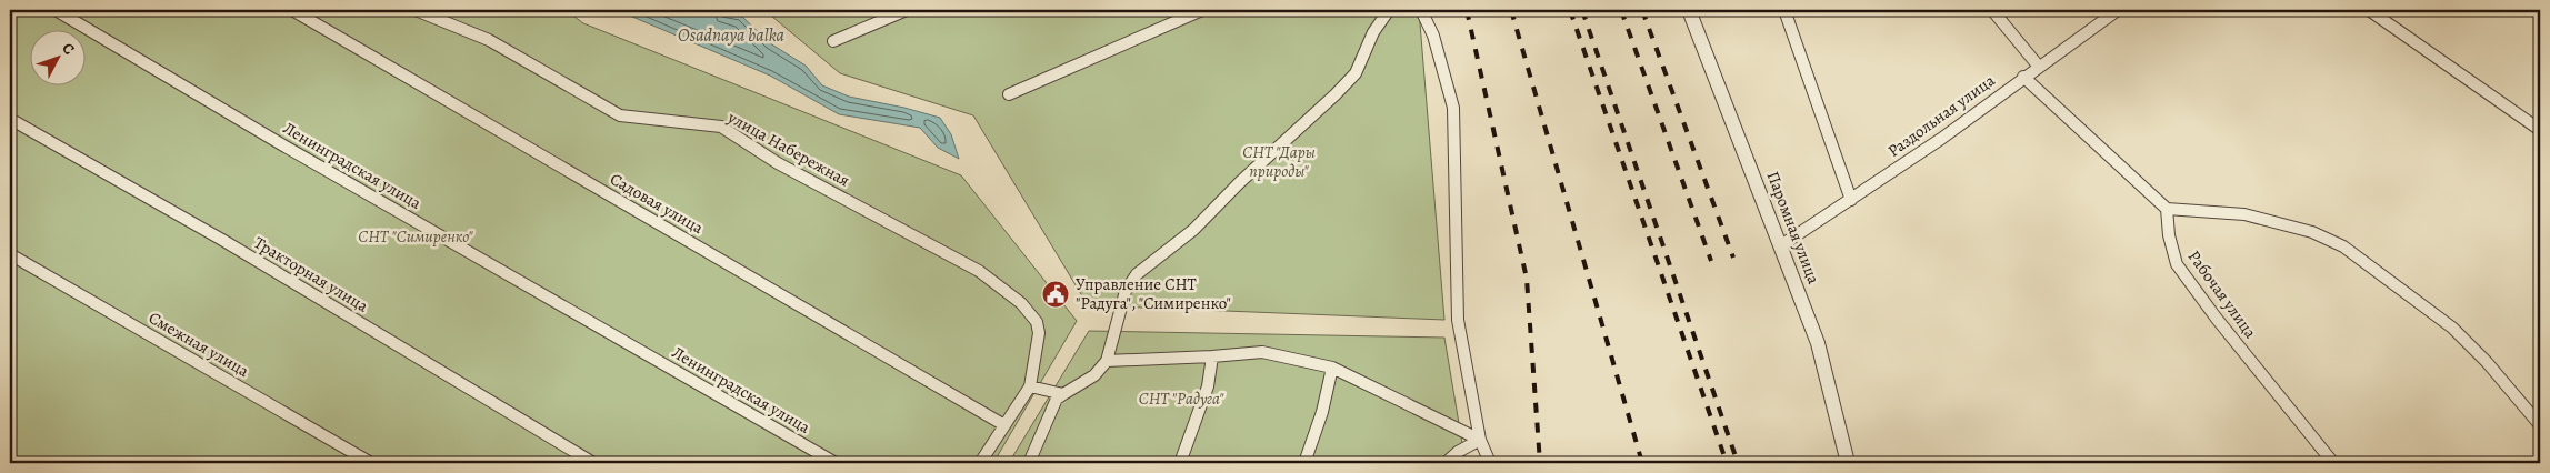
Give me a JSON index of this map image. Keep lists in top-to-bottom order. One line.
{"streets":{"street":["Раздольная улица","улица Набережная","Ленинградская улица","Садовая улица","Паромная улица","Тракторная улица","Рабочая улица","Смежная улица"]},"crossings":[["Раздольная улица","Паромная улица"]],"water":["Osadnaya balka"],"parks":["СНТ \"Дары природы\"","СНТ \"Симиренко\"","СНТ \"Радуга\""],"places":{"public building":["Управление СНТ \"Радуга\", \"Симиренко\""]},"north":"top right"}
